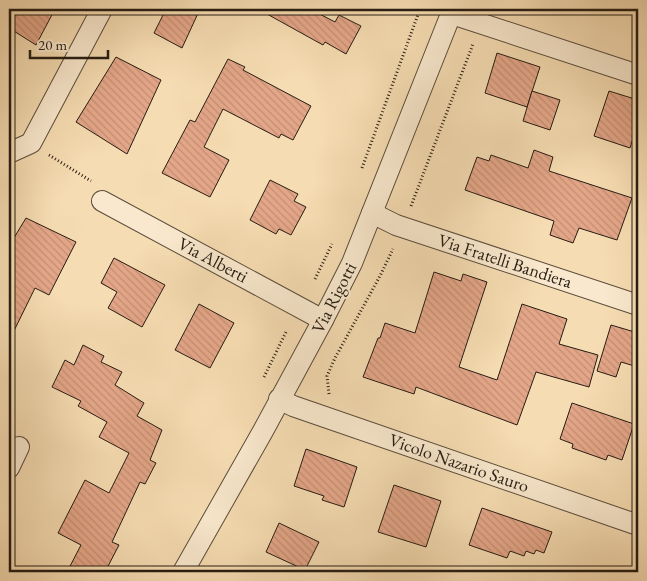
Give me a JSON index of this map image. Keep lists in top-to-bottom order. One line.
{"streets":{"street":["Via Alberti","Via Fratelli Bandiera","Via Rigotti","Vicolo Nazario Sauro"]},"crossings":[["Via Alberti","Via Rigotti"],["Via Fratelli Bandiera","Via Rigotti"],["Via Rigotti","Vicolo Nazario Sauro"]],"scale_bar":"20 m"}
